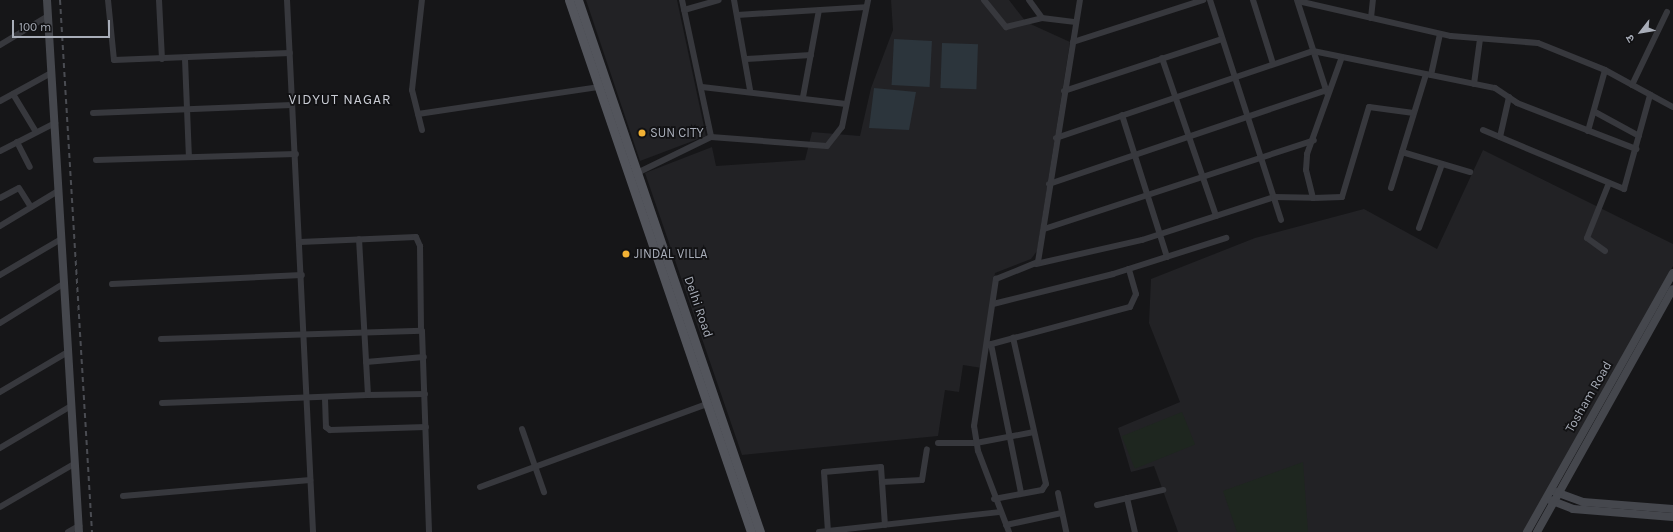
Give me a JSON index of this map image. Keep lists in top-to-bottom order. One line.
{"streets":{"main road":["Delhi Road"],"street":["Tosham Road"]},"districts":["VIDYUT NAGAR"],"places":["SUN CITY","JINDAL VILLA"],"scale_bar":"100 m","north":"bottom left"}
